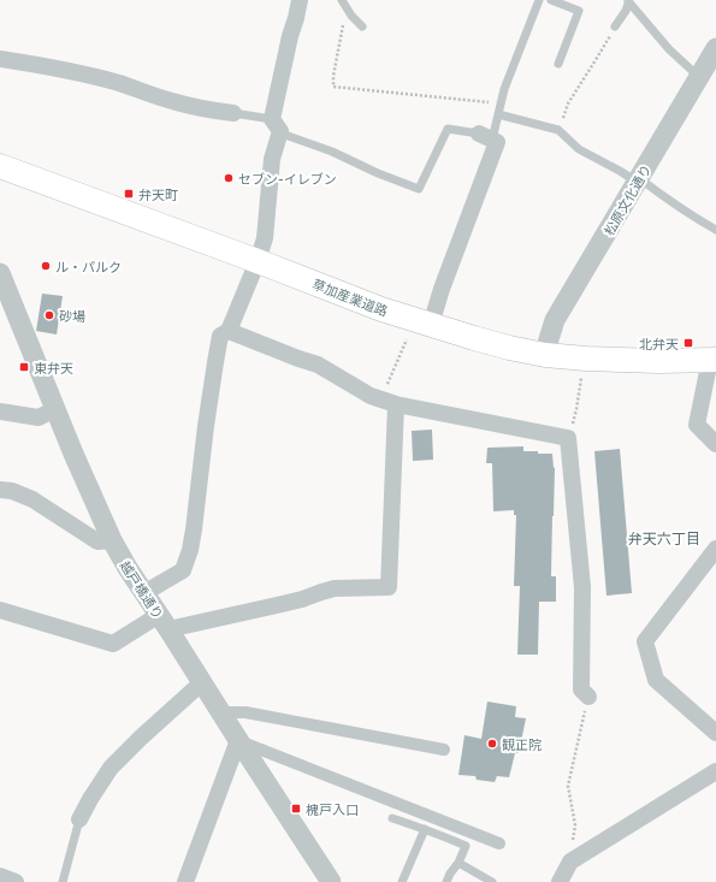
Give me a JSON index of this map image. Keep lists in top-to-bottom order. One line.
{"streets":{"main road":["草加産業道路"],"street":["松原文化通り","越戸橋通り"]},"crossings":[["松原文化通り","草加産業道路"]],"districts":["弁天六丁目"],"places":{"other":["セブン-イレブン","ル・パルク","砂場","観正院"],"transit":["弁天町","北弁天","東弁天","槐戸入口"]}}
